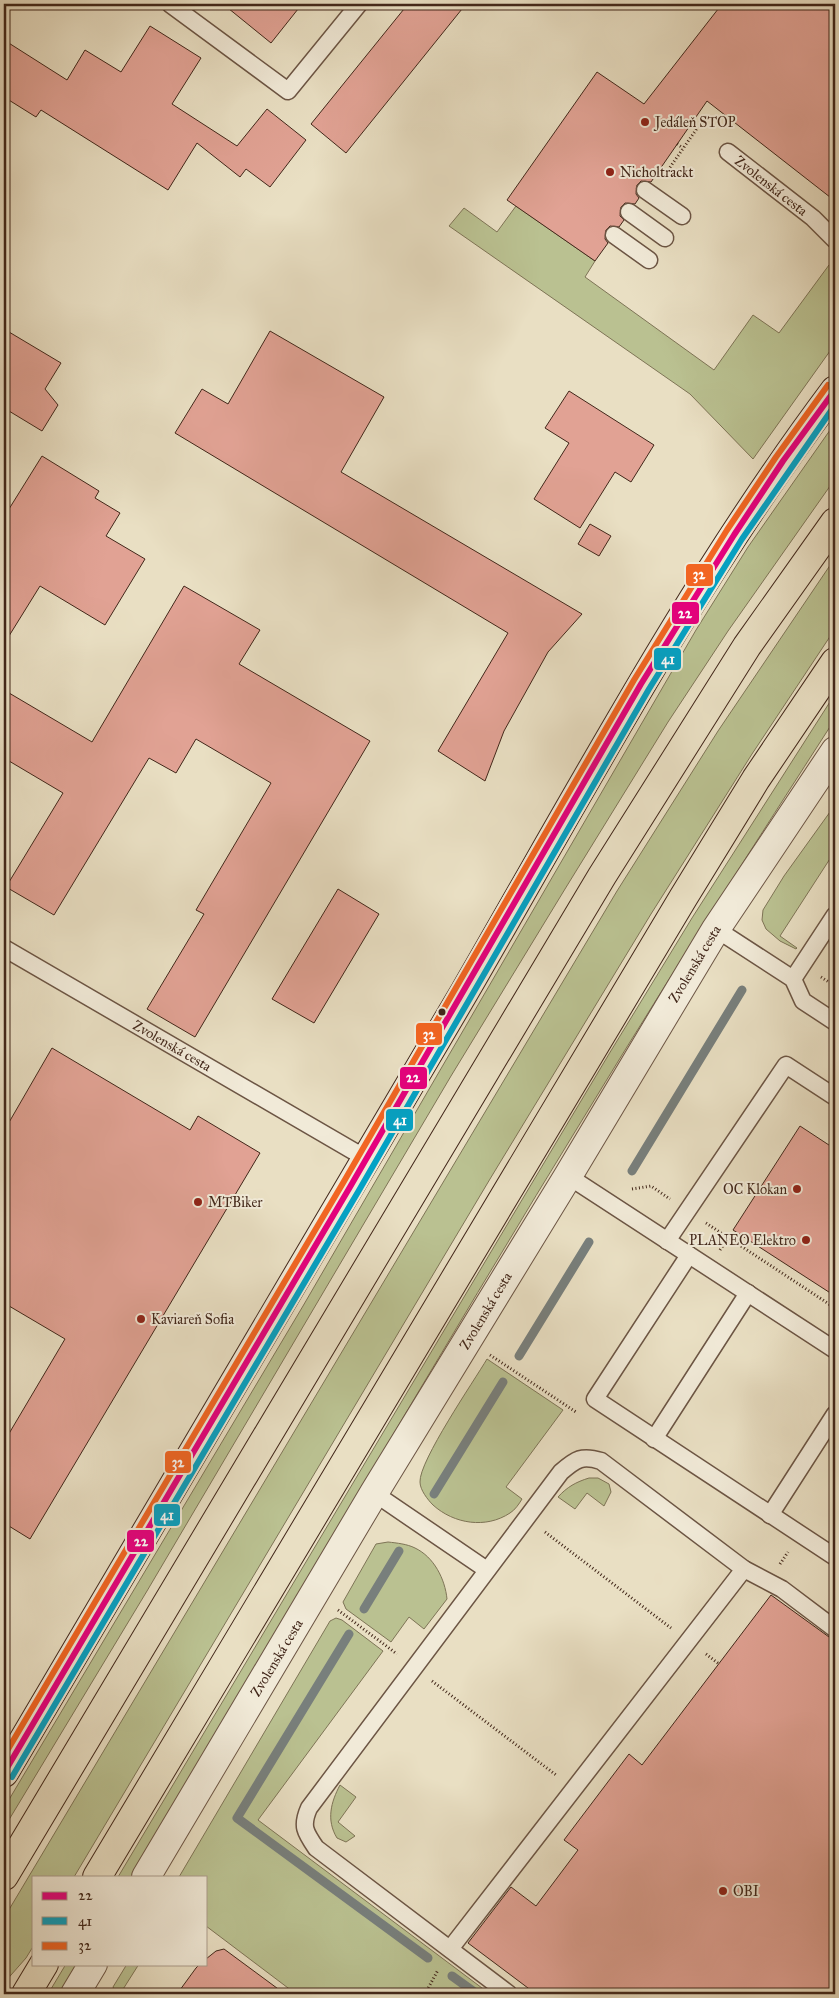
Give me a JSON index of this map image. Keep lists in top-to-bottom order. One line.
{"streets":{"main road":["Zvolenská cesta"]},"places":["Jedáleň STOP","Nicholtrackt","OC Klokan","MTBiker","PLANEO Elektro","Kaviareň Sofia","OBI"],"lines":["transit line 32","transit line 22","transit line 41"],"legend":["22","41","32"]}
